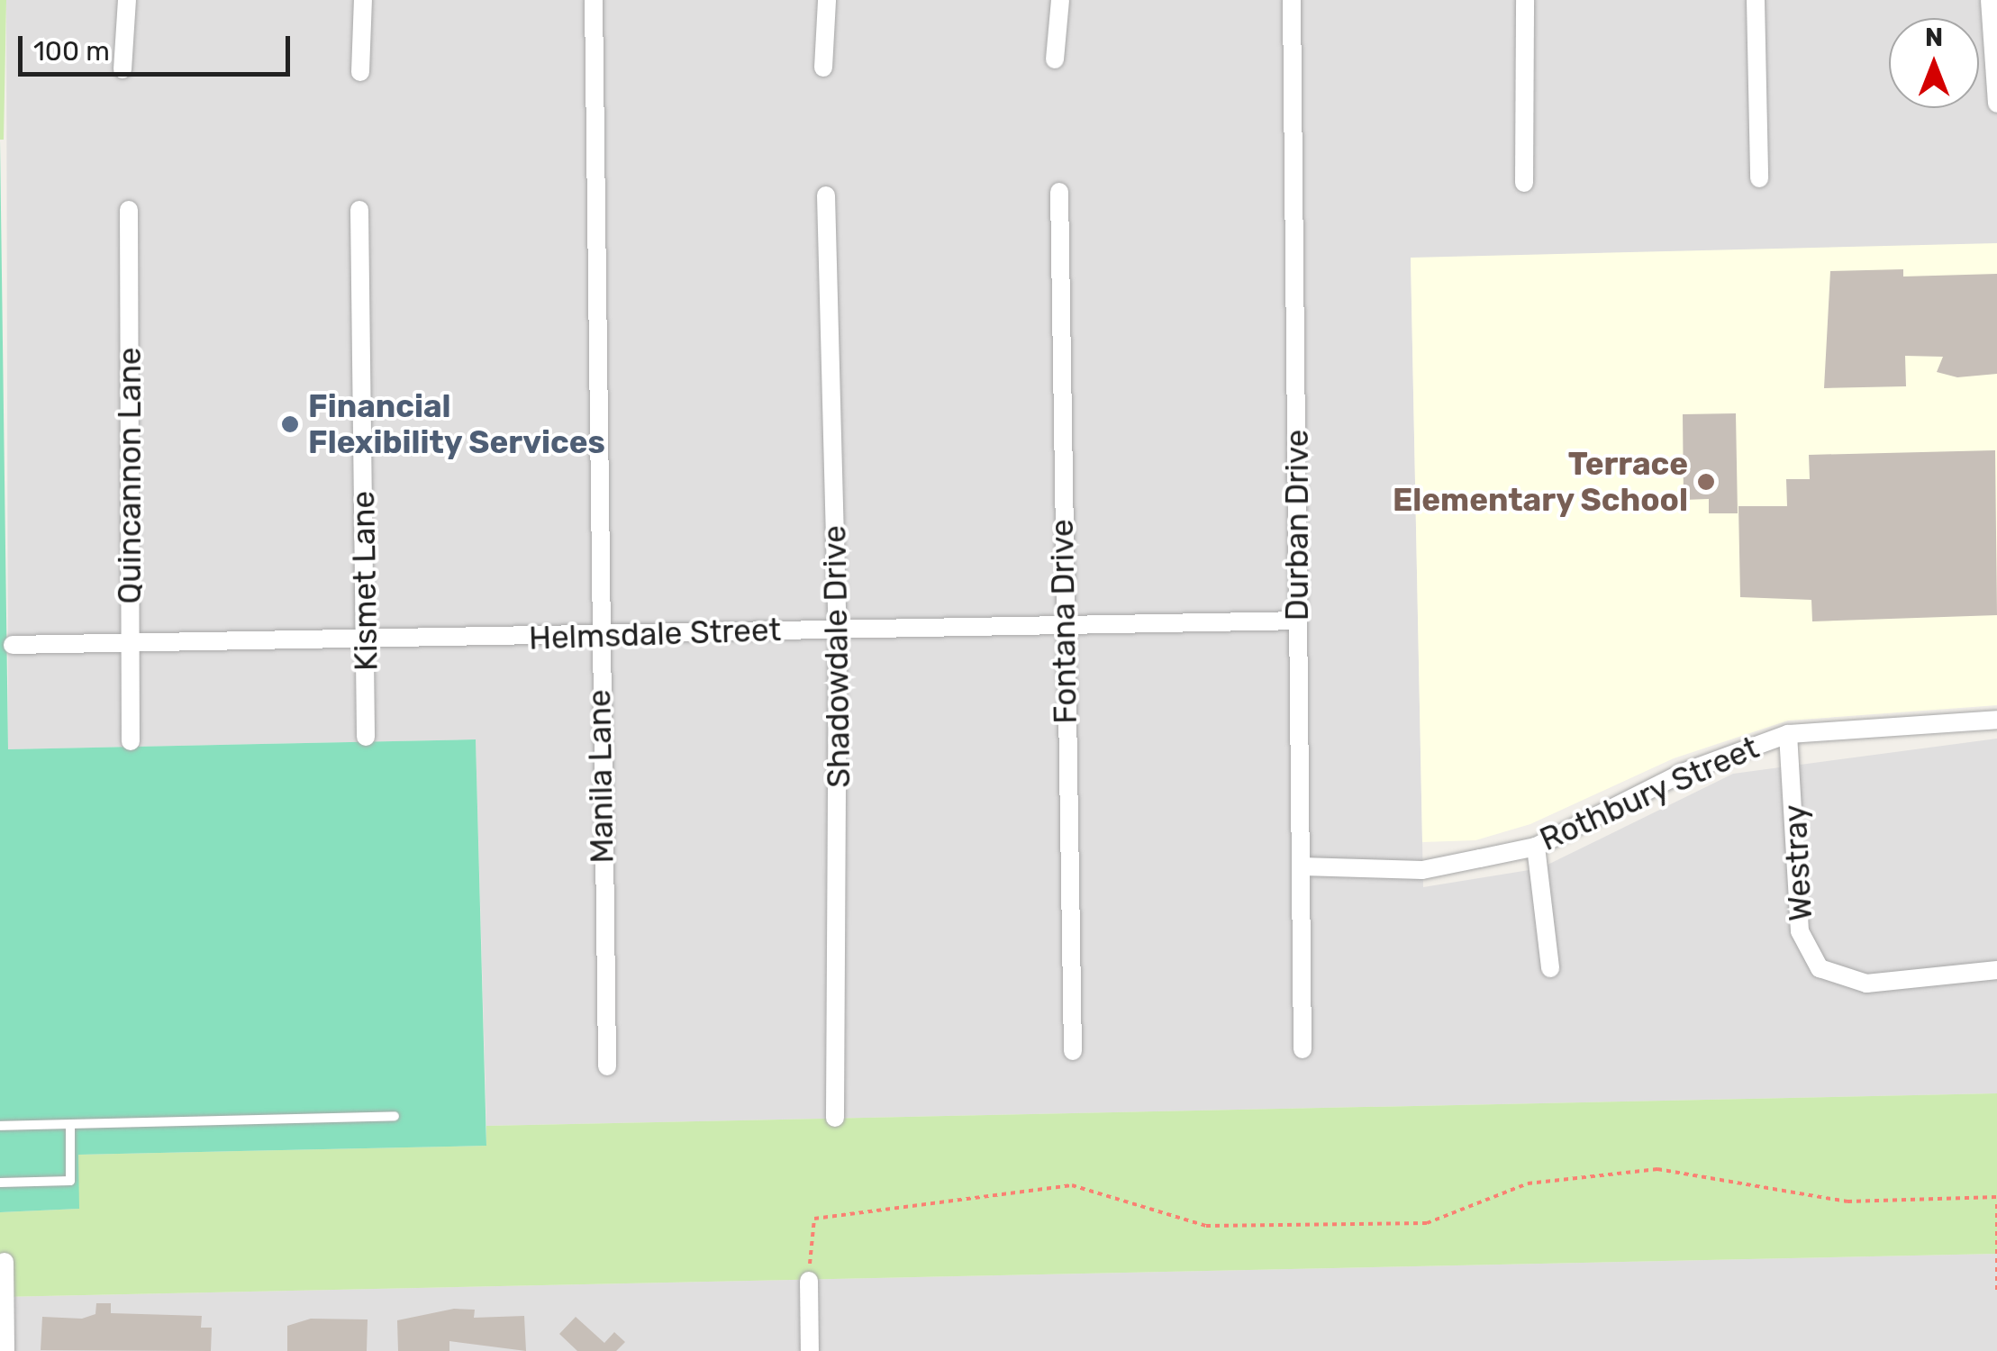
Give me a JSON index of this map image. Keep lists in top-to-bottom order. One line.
{"streets":{"street":["Quincannon Lane","Durban Drive","Kismet Lane","Fontana Drive","Helmsdale Street","Shadowdale Drive","Manila Lane","Rothbury Street","Westray"]},"crossings":[["Quincannon Lane","Helmsdale Street"],["Durban Drive","Helmsdale Street"],["Durban Drive","Rothbury Street"],["Kismet Lane","Helmsdale Street"],["Fontana Drive","Helmsdale Street"],["Helmsdale Street","Shadowdale Drive"],["Helmsdale Street","Manila Lane"],["Rothbury Street","Westray"]],"places":["Financial Flexibility Services","Terrace Elementary School"],"scale_bar":"100 m","north":"top"}
